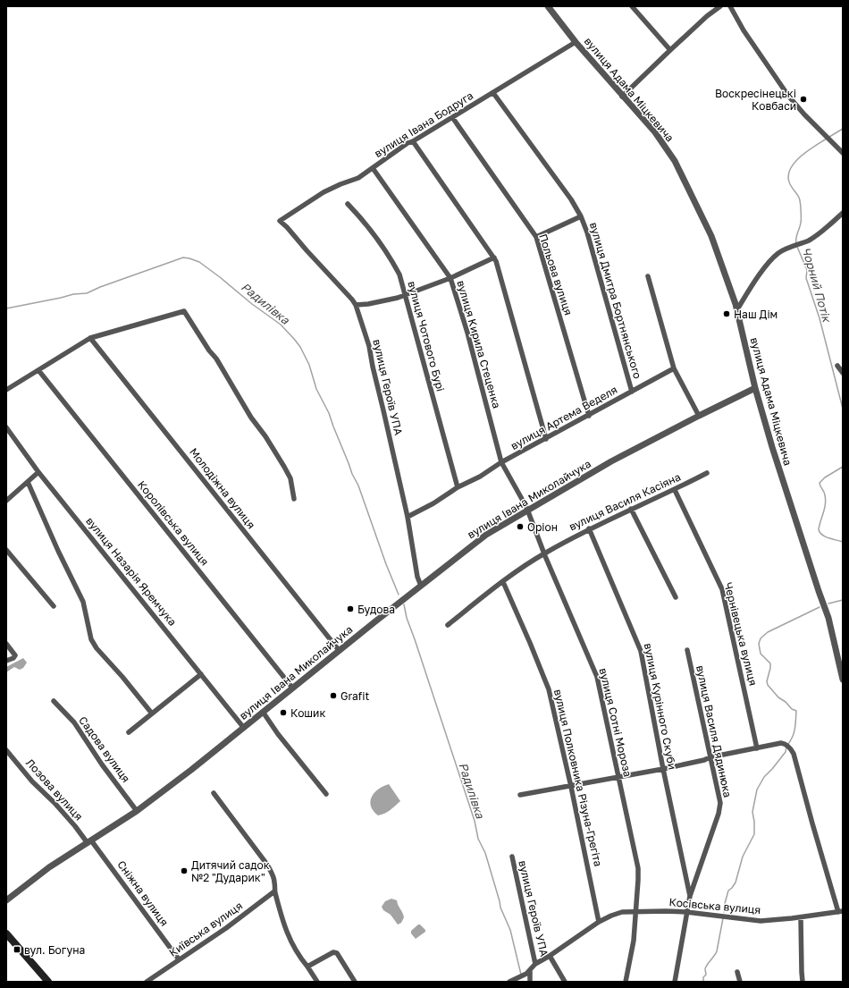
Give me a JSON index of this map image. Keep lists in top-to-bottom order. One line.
{"streets":{"street":["вулиця Адама Міцкевича","вулиця Івана Бодруга","Польова вулиця","вулиця Дмитра Бортнянського","вулиця Чотового Бурі","вулиця Кирила Стеценка","вулиця Героїв УПА","вулиця Артема Веделя","Молодіжна вулиця","вулиця Івана Миколайчука","вулиця Василя Касіяна","Королівська вулиця","вулиця Назарія Яремчука","Чернівецька вулиця","вулиця Курінного Скуби","вулиця Сотні Мороза","вулиця Василя Дядинюка","Садова вулиця","вулиця Полковника Різуна-Грегіта","Лозова вулиця","Сніжна вулиця","Косівська вулиця","Київська вулиця"]},"crossings":[["вулиця Адама Міцкевича","вулиця Івана Бодруга"],["вулиця Адама Міцкевича","вулиця Івана Миколайчука"],["вулиця Івана Бодруга","Польова вулиця"],["вулиця Івана Бодруга","вулиця Дмитра Бортнянського"],["вулиця Івана Бодруга","вулиця Кирила Стеценка"],["вулиця Івана Бодруга","вулиця Героїв УПА"],["Польова вулиця","вулиця Артема Веделя"],["вулиця Дмитра Бортнянського","вулиця Артема Веделя"],["вулиця Чотового Бурі","вулиця Артема Веделя"],["вулиця Кирила Стеценка","вулиця Артема Веделя"],["вулиця Кирила Стеценка","вулиця Сотні Мороза"],["вулиця Героїв УПА","вулиця Артема Веделя"],["вулиця Героїв УПА","вулиця Івана Миколайчука"],["вулиця Героїв УПА","Косівська вулиця"],["вулиця Артема Веделя","вулиця Сотні Мороза"],["Молодіжна вулиця","вулиця Івана Миколайчука"],["вулиця Івана Миколайчука","Королівська вулиця"],["вулиця Івана Миколайчука","вулиця Назарія Яремчука"],["вулиця Івана Миколайчука","вулиця Сотні Мороза"],["вулиця Івана Миколайчука","Садова вулиця"],["вулиця Івана Миколайчука","Лозова вулиця"],["вулиця Івана Миколайчука","Сніжна вулиця"],["вулиця Василя Касіяна","Чернівецька вулиця"],["вулиця Василя Касіяна","вулиця Курінного Скуби"],["вулиця Василя Касіяна","вулиця Сотні Мороза"],["вулиця Василя Касіяна","вулиця Полковника Різуна-Грегіта"],["вулиця Курінного Скуби","вулиця Василя Дядинюка"],["вулиця Сотні Мороза","Косівська вулиця"],["вулиця Василя Дядинюка","Косівська вулиця"],["вулиця Полковника Різуна-Грегіта","Косівська вулиця"],["Лозова вулиця","Сніжна вулиця"],["Сніжна вулиця","Київська вулиця"]],"water":["Чорний Потік","Радилівка"],"places":{"other":["Воскресінецькі Ковбаси","Наш Дім","Оріон","Будова","Grafit","Кошик","Дитячий садок №2 \"Дударик\""],"transit":["вул. Богуна"]}}
